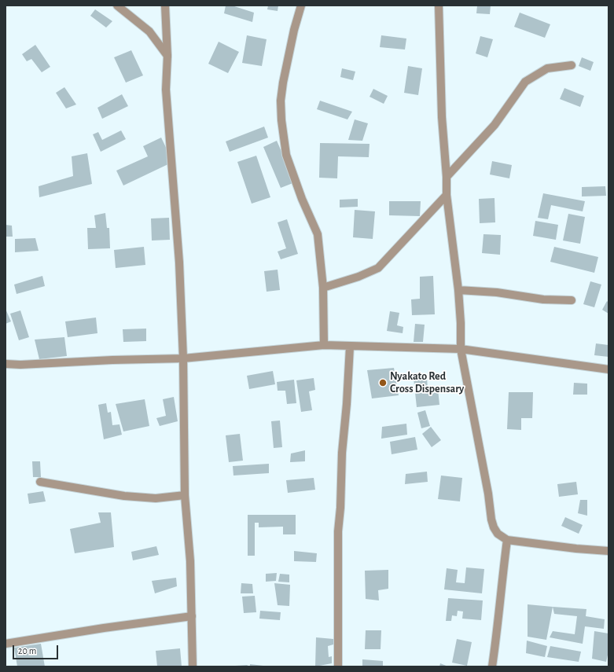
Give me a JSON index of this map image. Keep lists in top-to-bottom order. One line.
{"places":["Nyakato Red Cross Dispensary"],"scale_bar":"20 m"}
